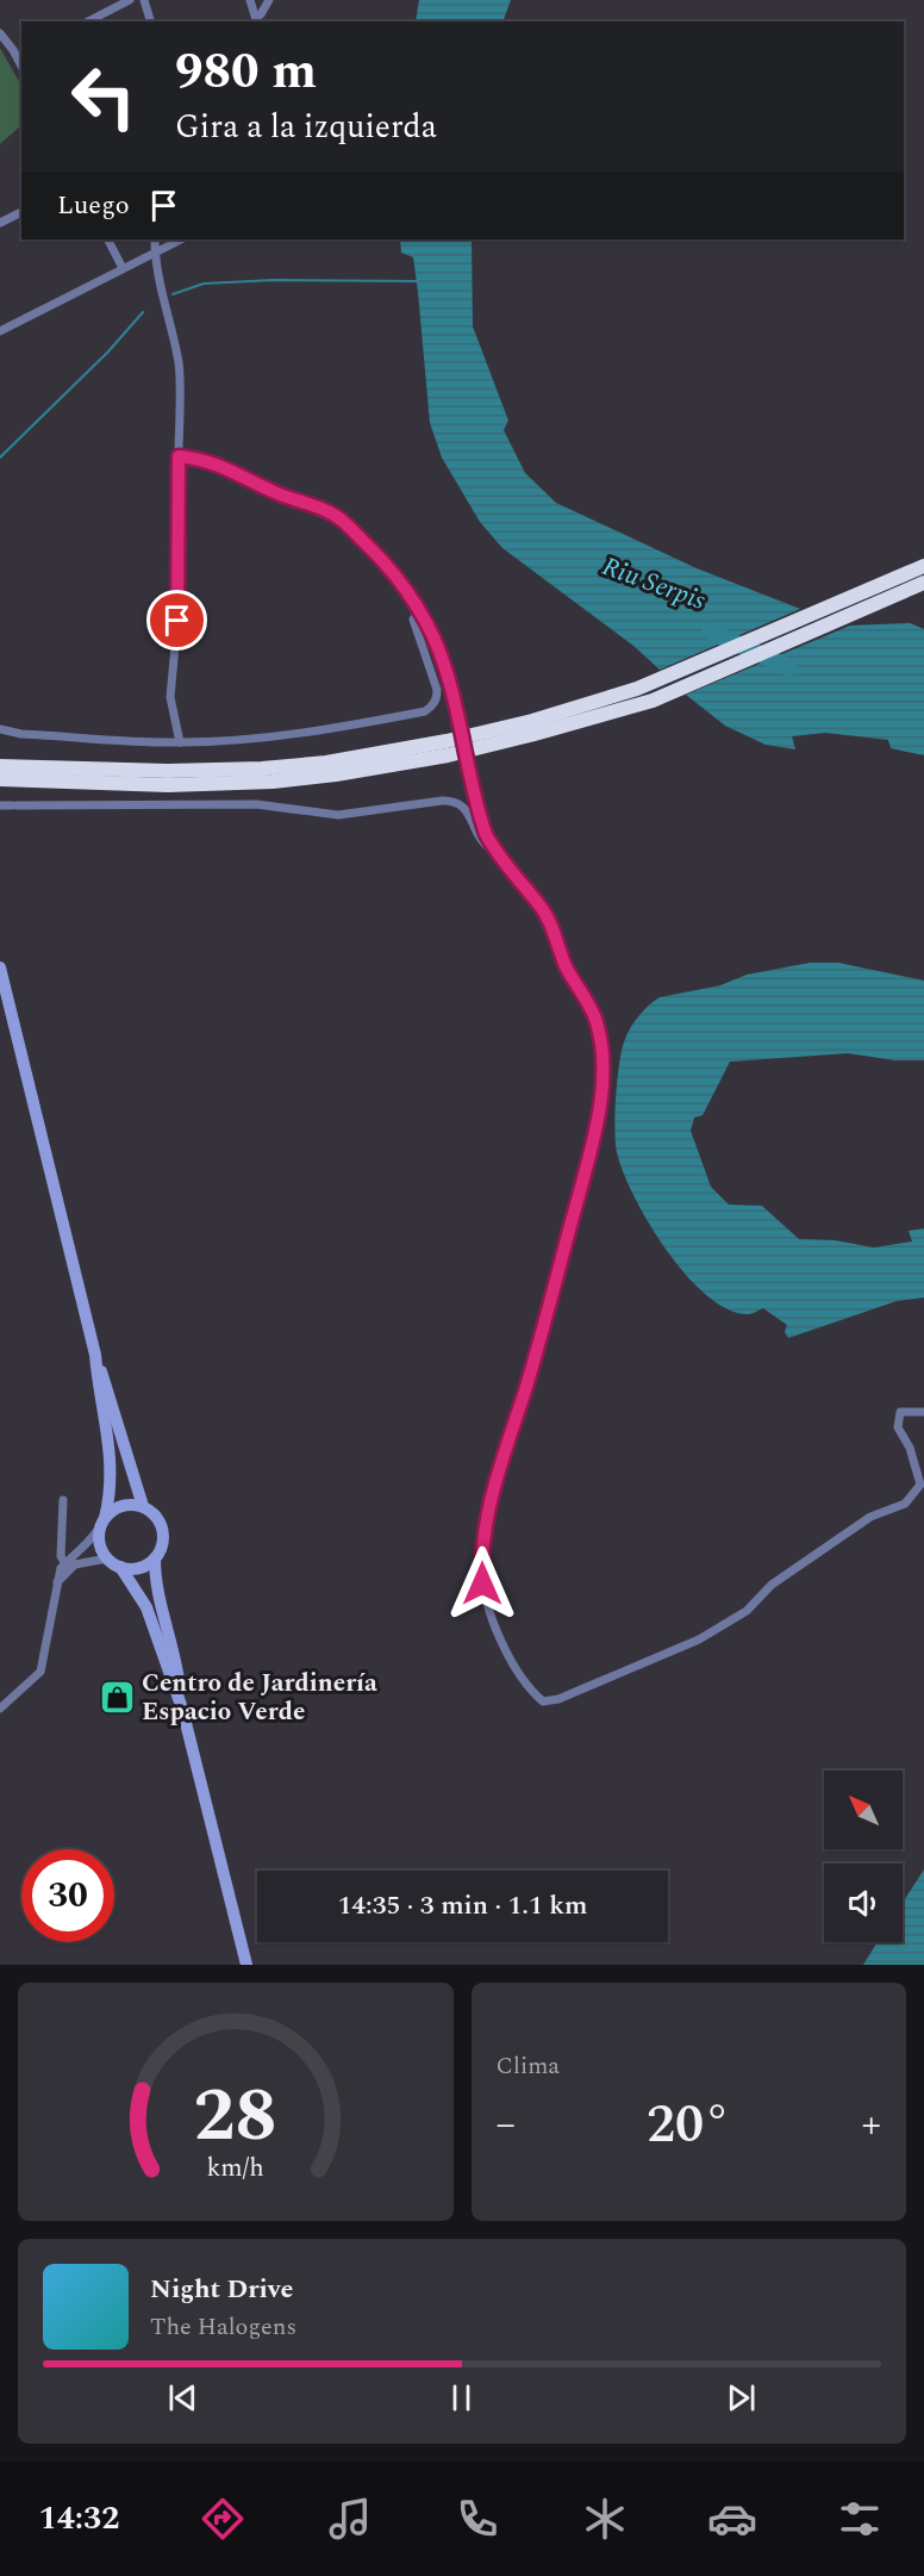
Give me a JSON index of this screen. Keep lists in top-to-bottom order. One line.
{"water":["Riu Serpis"],"places":{"shop":["Centro de Jardinería Espacio Verde"]},"north":"top left","page":{"turn":["980 m","Gira a la izquierda"],"then":"Luego","limit":"30","trip":"14:35 · 3 min · 1.1 km","tile":"Clima","heat":["−","20°","+"],"song":["Night Drive","The Halogens"],"tabs":"14:32","gauge":["28","km/h"]}}
